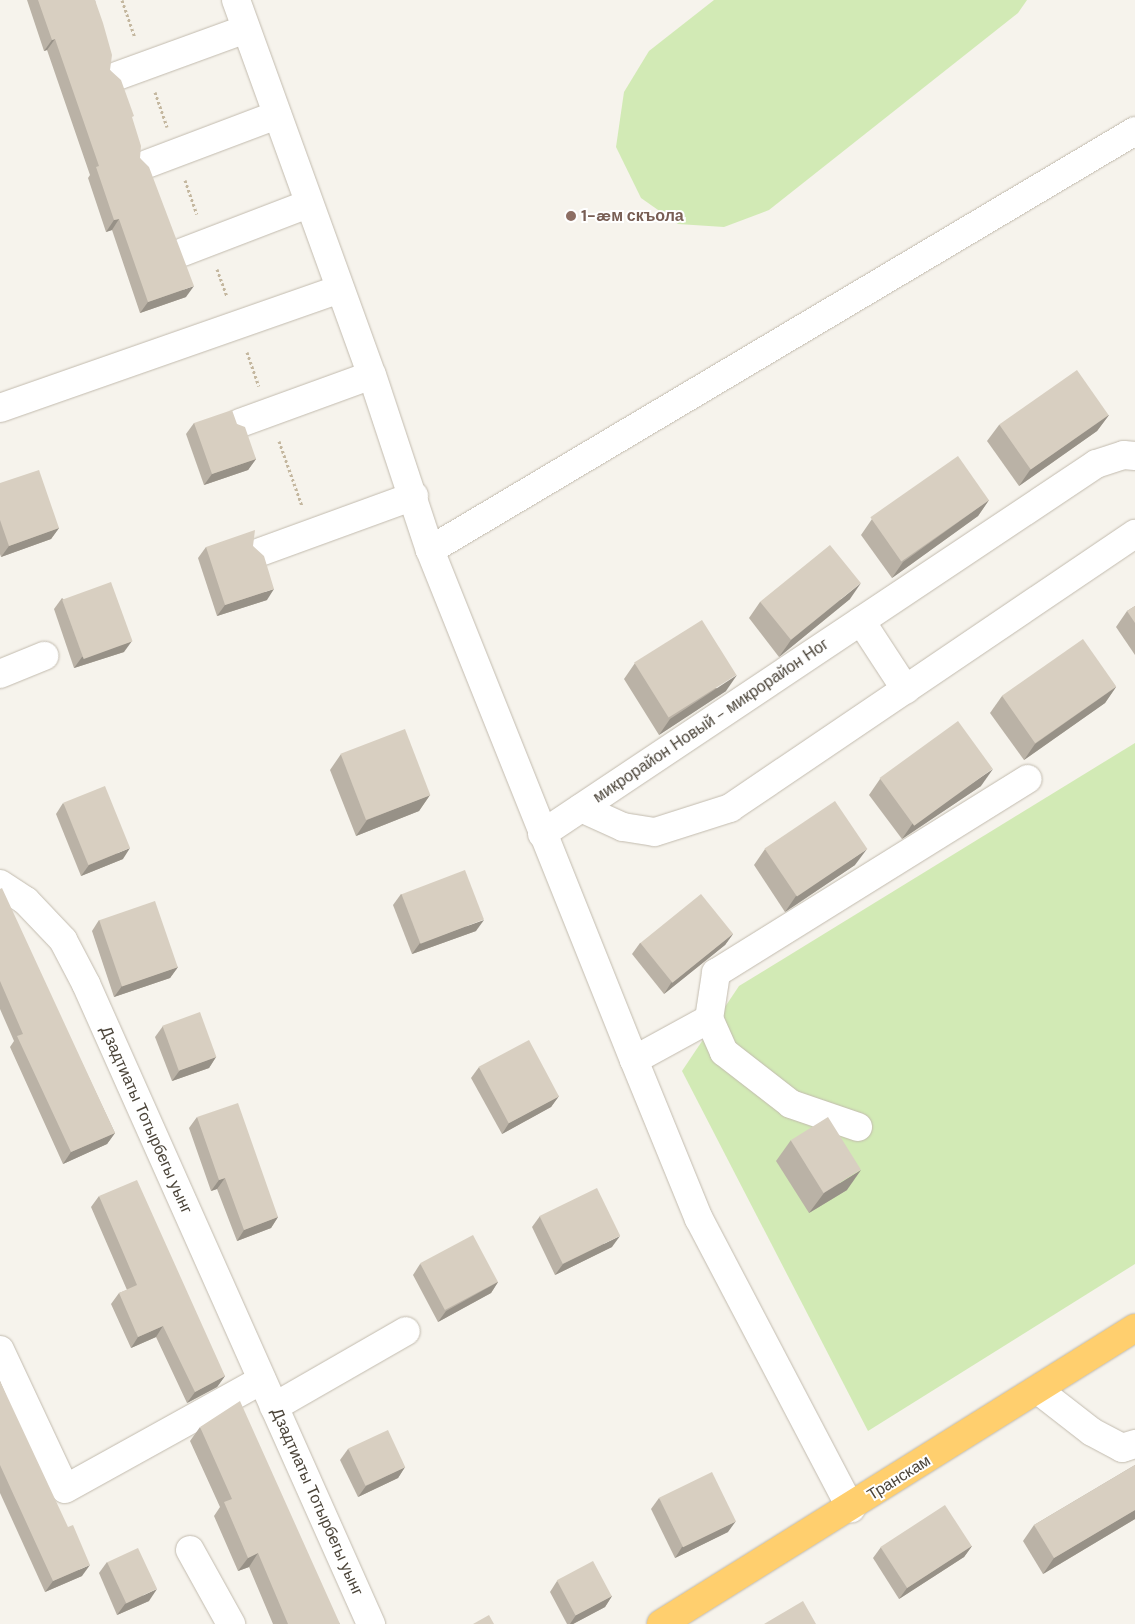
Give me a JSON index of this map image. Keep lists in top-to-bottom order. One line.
{"streets":{"highway":["Транскам"],"street":["микрорайон Новый - микрорайон Ног","Дзадтиаты Тотырбегы уынг"]},"places":["1-æм скъола"]}
